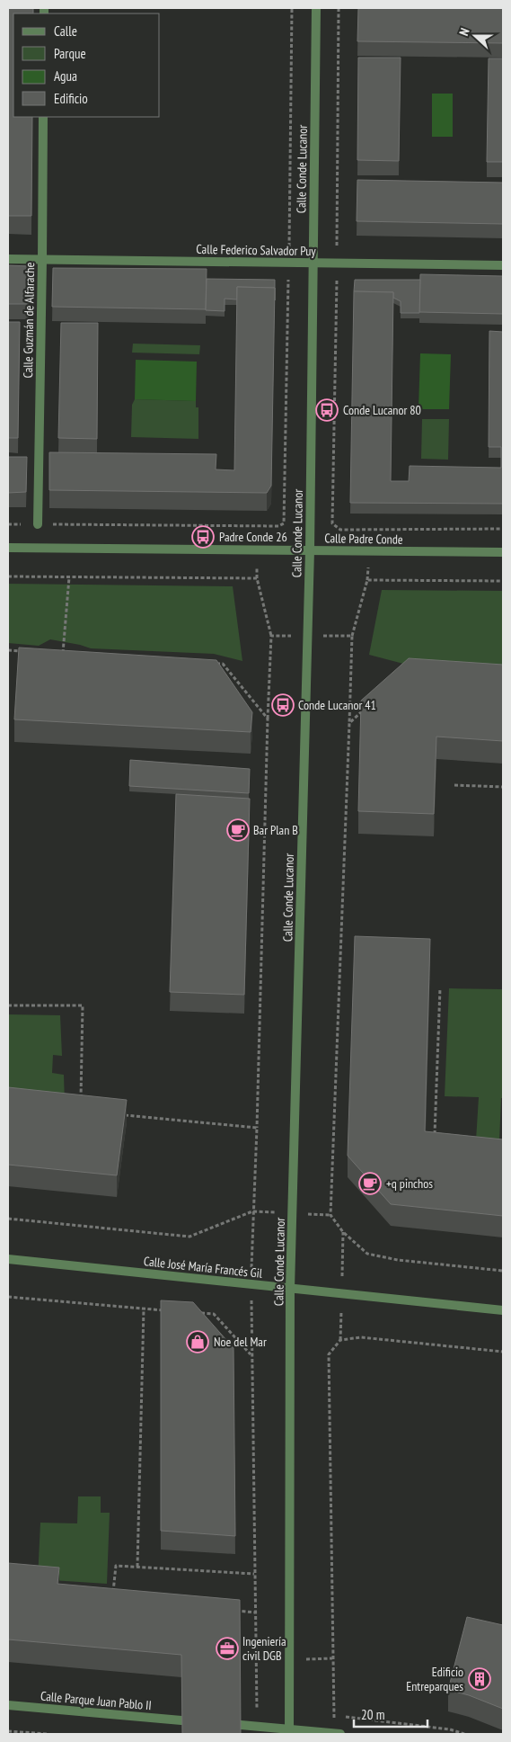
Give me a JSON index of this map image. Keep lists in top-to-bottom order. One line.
{"streets":{"street":["Calle Conde Lucanor","Calle Federico Salvador Puy","Calle Guzmán de Alfarache","Calle Padre Conde","Calle José María Francés Gil","Calle Parque Juan Pablo II"]},"crossings":[["Calle Conde Lucanor","Calle Federico Salvador Puy"],["Calle Conde Lucanor","Calle Padre Conde"],["Calle Conde Lucanor","Calle José María Francés Gil"],["Calle Federico Salvador Puy","Calle Guzmán de Alfarache"]],"places":{"bus stop":["Conde Lucanor 80","Padre Conde 26","Conde Lucanor 41"],"cafe":["Bar Plan B","+q pinchos"],"shop":["Noe del Mar"],"office":["Ingeniería civil DGB"],"building":["Edificio Entreparques"]},"legend":["Calle","Parque","Agua","Edificio"],"scale_bar":"20 m","north":"left"}
